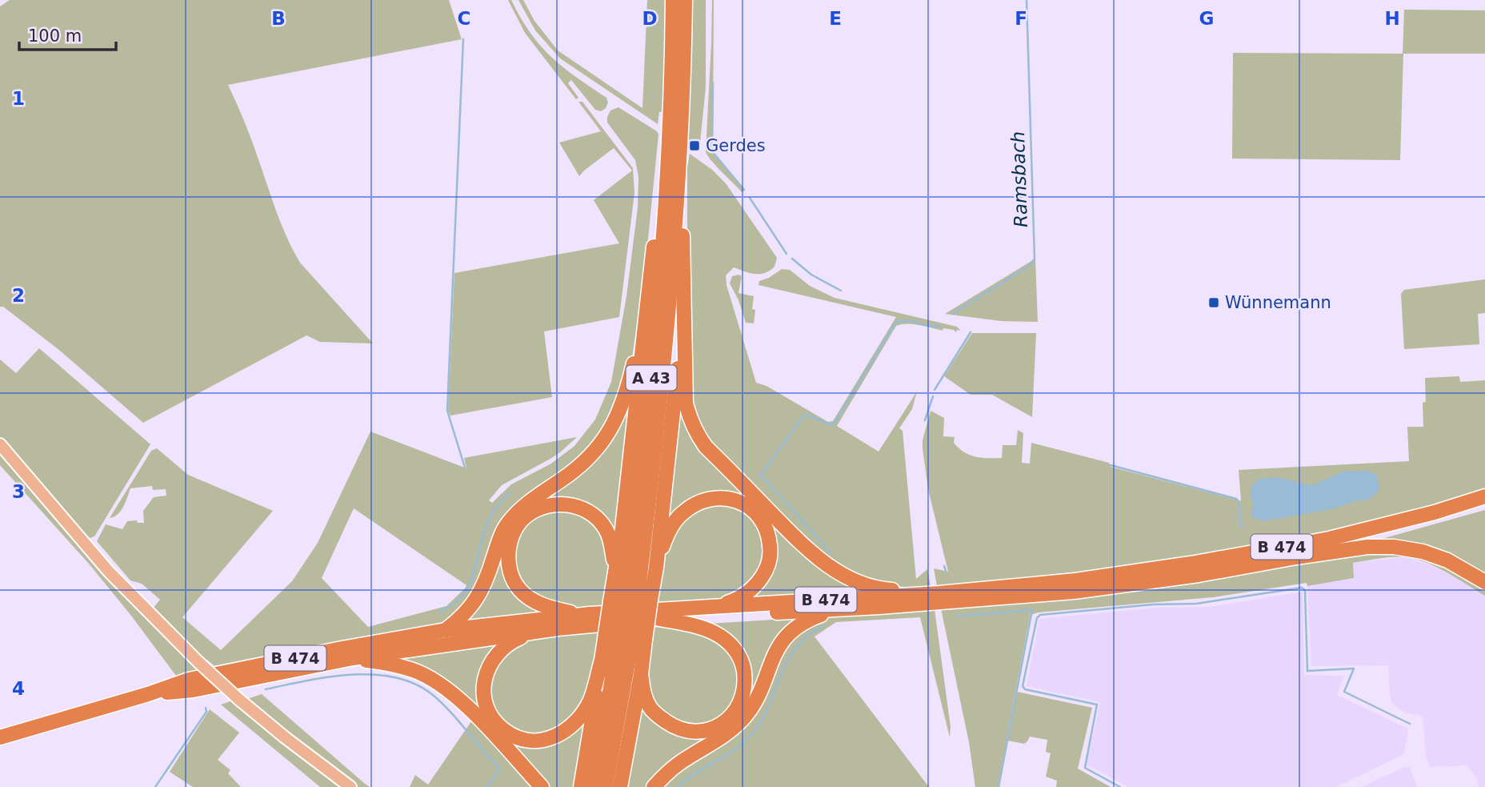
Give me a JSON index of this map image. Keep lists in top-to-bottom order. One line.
{"streets":{"highway":["A 43","B 474"]},"water":["Ramsbach"],"places":{"transit":["Gerdes","Wünnemann"]},"scale_bar":"100 m","grid":{"columns":["B","C","D","E","F","G","H"],"rows":["1","2","3","4"]}}
